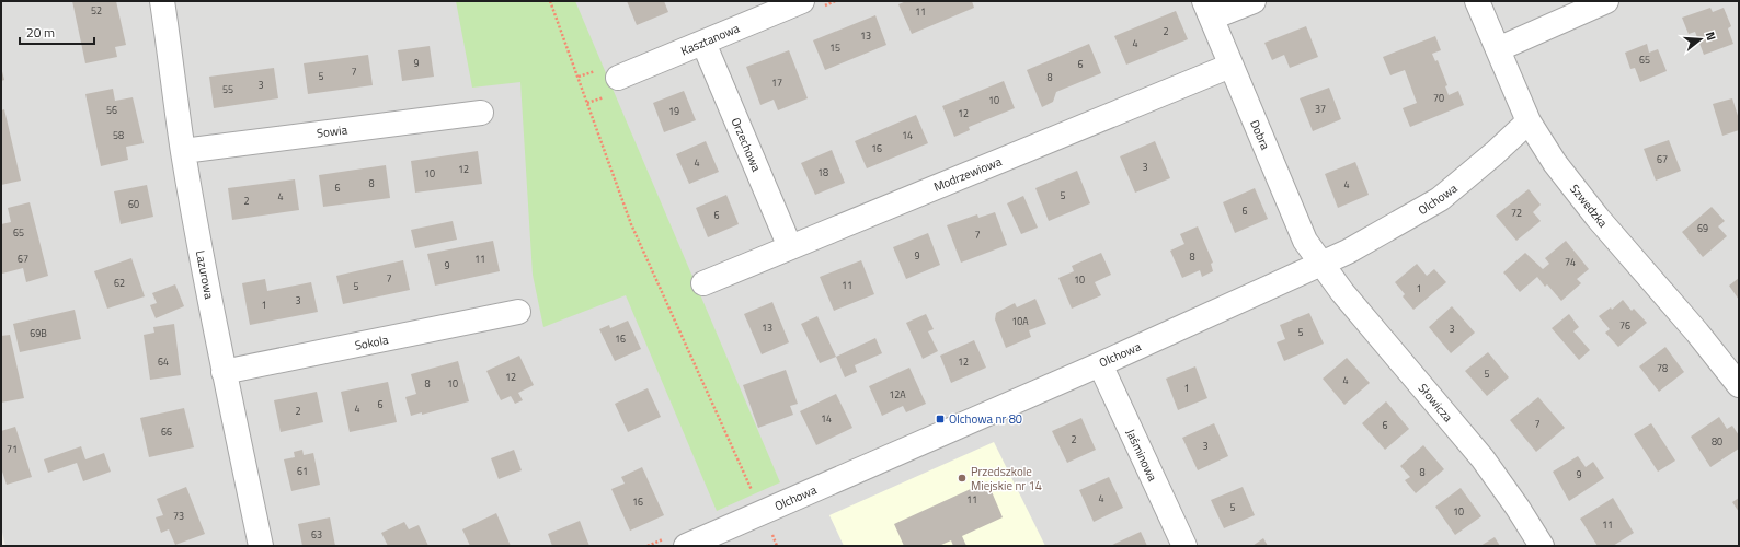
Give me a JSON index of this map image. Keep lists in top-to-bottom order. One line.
{"streets":{"street":["Kasztanowa","Sowia","Dobra","Orzechowa","Modrzewiowa","Olchowa","Szwedzka","Lazurowa","Sokola","Słowicza","Jaśminowa"]},"crossings":[["Kasztanowa","Orzechowa"],["Sowia","Lazurowa"],["Dobra","Modrzewiowa"],["Dobra","Olchowa"],["Dobra","Słowicza"],["Orzechowa","Modrzewiowa"],["Olchowa","Szwedzka"],["Olchowa","Słowicza"],["Olchowa","Jaśminowa"],["Lazurowa","Sokola"]],"places":{"transit":["Olchowa nr 80"],"other":["Przedszkole Miejskie nr 14"]},"house_numbers":["52","11","2","13","4","15","65","9","6","7","5","8","17","3","55","70","10","37","56","19","12","58","14","16","67","4","3","12","18","10","8","4","6","5","4","2","60","6","72","6","69","65","7","9","8","67","11","74","9","7","10","62","11","5","1","3","1","10A","76","13","3","5","69B","16","64","12","78","5","12","4","8","10","1","12A","6","4","2","14","7","6","66","2","80","3","71","61","8","9","4","11","16","5","10","73","11","63"],"scale_bar":"20 m","north":"right"}
